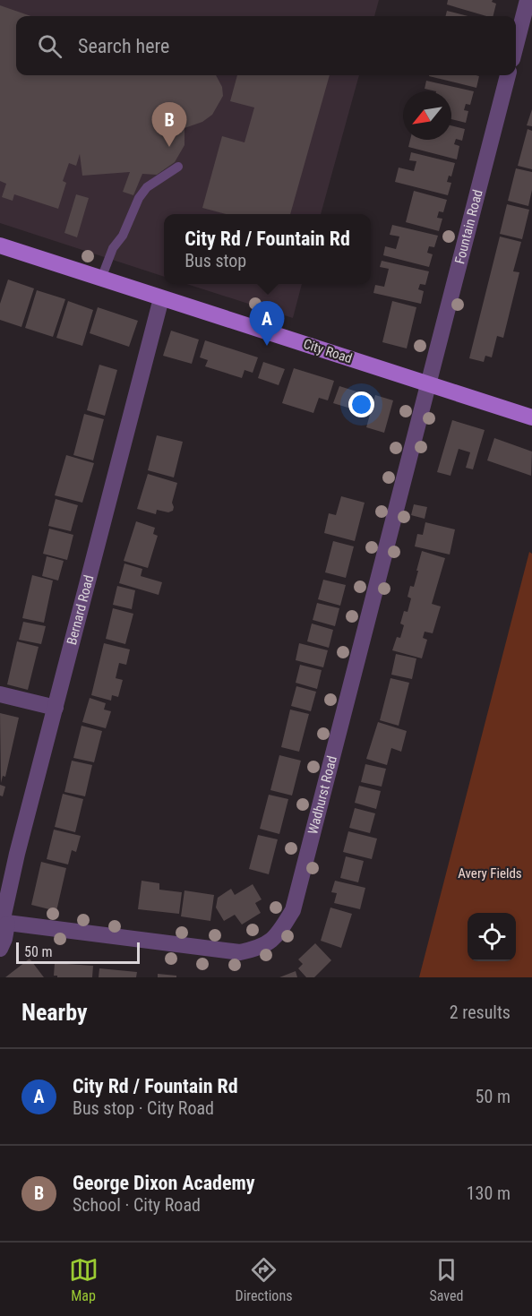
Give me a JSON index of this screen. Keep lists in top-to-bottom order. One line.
{"streets":{"main road":["City Road"],"street":["Fountain Road","Bernard Road","Wadhurst Road"]},"crossings":[["Fountain Road","City Road"],["Fountain Road","Wadhurst Road"],["City Road","Bernard Road"],["City Road","Wadhurst Road"],["Bernard Road","Wadhurst Road"]],"parks":["Avery Fields"],"scale_bar":"50 m","north":"bottom left","page":{"search":"Search here","pins":["B","A"],"popup":["City Rd / Fountain Rd","Bus stop"],"scale":"50 m","heading":["Nearby","2 results"],"list":[{"mark":"A","name":"City Rd / Fountain Rd","note":"Bus stop · City Road","value":"50 m"},{"mark":"B","name":"George Dixon Academy","note":"School · City Road","value":"130 m"}],"nav":["Map","Directions","Saved"]}}
